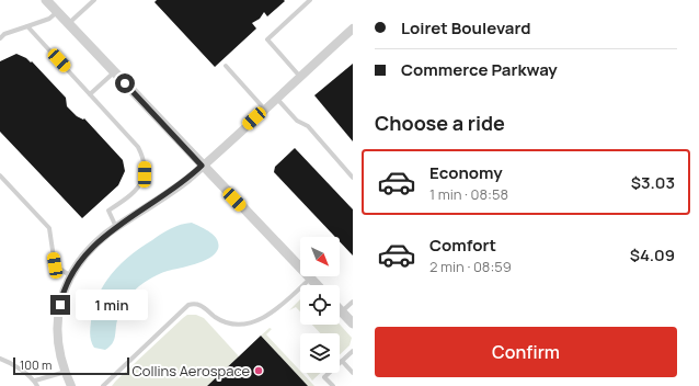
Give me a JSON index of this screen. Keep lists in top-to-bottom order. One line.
{"places":["Collins Aerospace"],"scale_bar":"100 m","north":"bottom right","page":{"banner":["Loiret Boulevard","Commerce Parkway"],"heading":"Choose a ride","list":[{"name":"Economy","note":"1 min · 08:58","value":"$3.03"},{"name":"Comfort","note":"2 min · 08:59","value":"$4.09"}],"bubble":"1 min","buttons":"Confirm","scale":"100 m"}}
